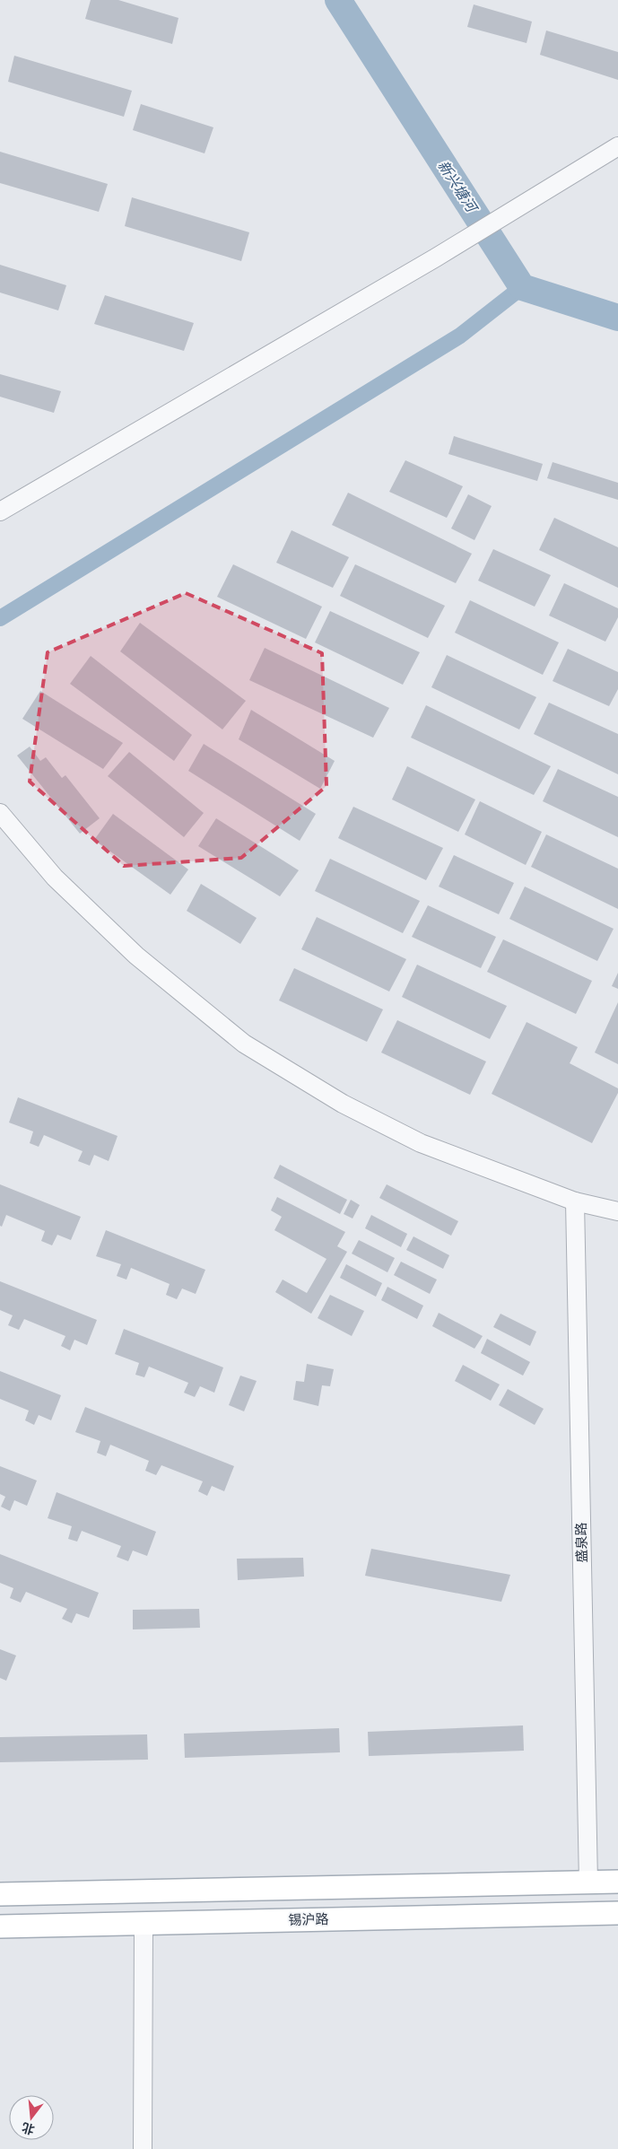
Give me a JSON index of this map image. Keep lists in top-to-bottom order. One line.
{"streets":{"main road":["锡沪路"],"street":["盛泉路"]},"water":["新兴塘河"],"north":"bottom"}
